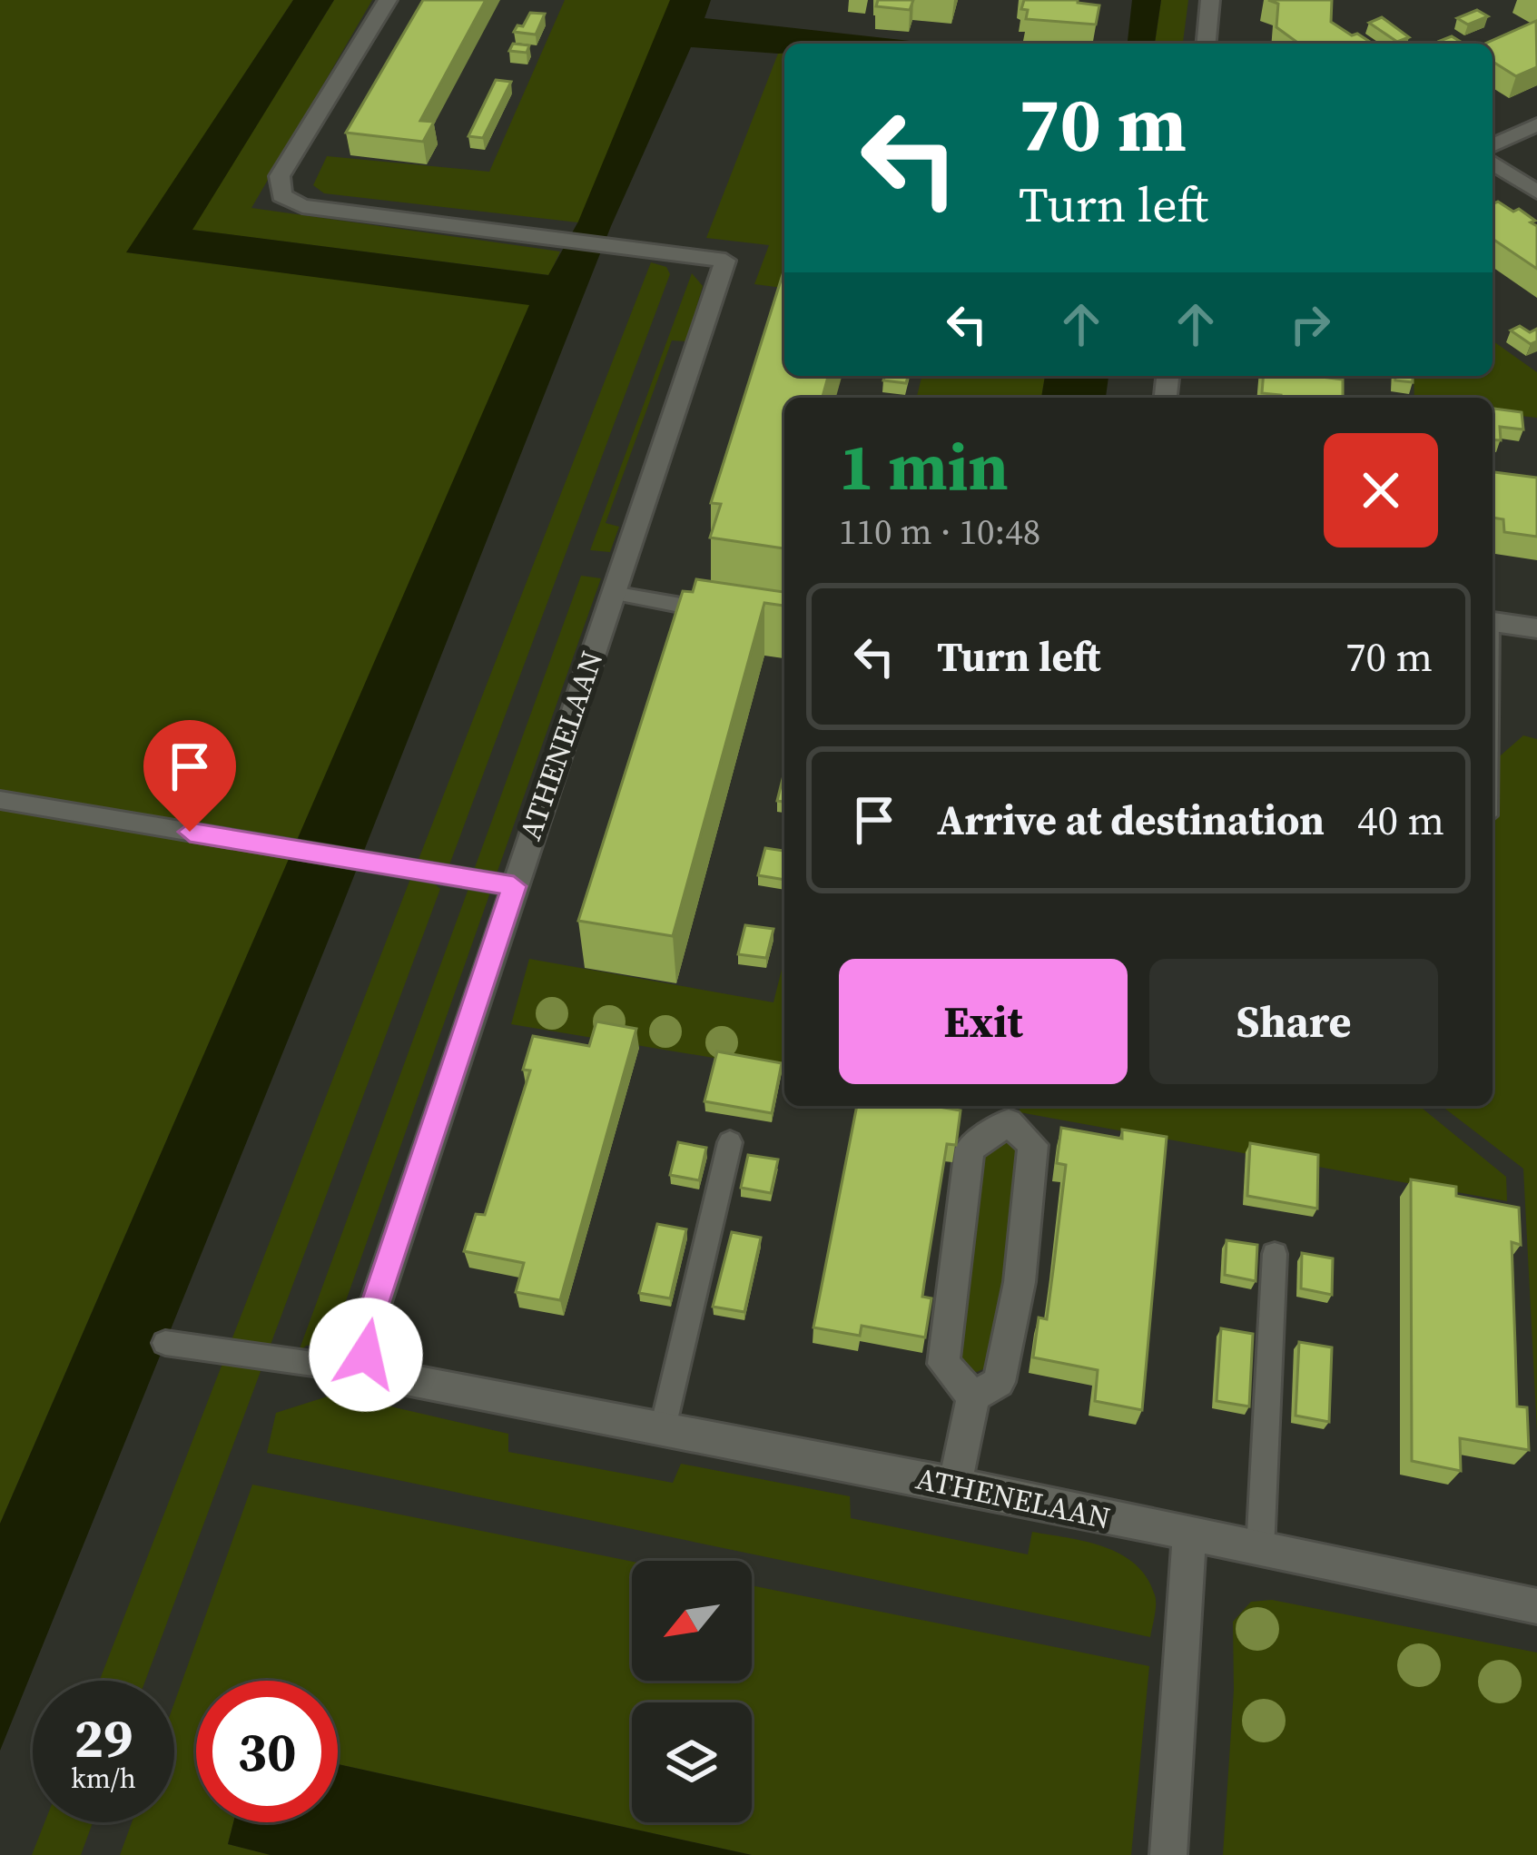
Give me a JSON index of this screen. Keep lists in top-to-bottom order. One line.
{"streets":{"street":["ATHENELAAN"]},"north":"bottom left","page":{"turn":["70 m","Turn left"],"heading":["1 min","110 m · 10:48"],"list":[{"name":"Turn left","value":"70 m"},{"name":"Arrive at destination","value":"40 m"}],"buttons":["Exit","Share"],"speed":"29 km/h","limit":"30"}}
